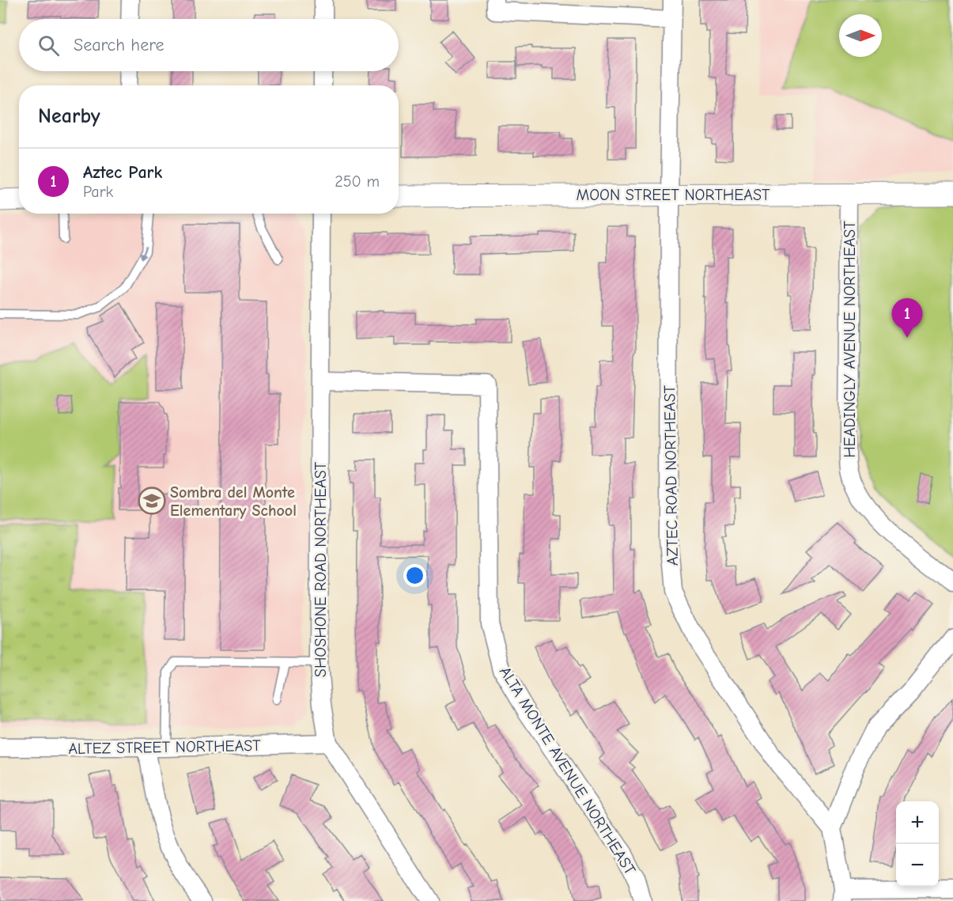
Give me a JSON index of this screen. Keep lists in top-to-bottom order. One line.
{"streets":{"street":["MOON STREET NORTHEAST","HEADINGLY AVENUE NORTHEAST","AZTEC ROAD NORTHEAST","SHOSHONE ROAD NORTHEAST","ALTEZ STREET NORTHEAST","ALTA MONTE AVENUE NORTHEAST"]},"crossings":[["MOON STREET NORTHEAST","HEADINGLY AVENUE NORTHEAST"],["MOON STREET NORTHEAST","AZTEC ROAD NORTHEAST"],["SHOSHONE ROAD NORTHEAST","ALTEZ STREET NORTHEAST"],["SHOSHONE ROAD NORTHEAST","ALTA MONTE AVENUE NORTHEAST"]],"places":{"school or university":["Sombra del Monte Elementary School"]},"north":"right","page":{"search":"Search here","heading":"Nearby","list":[{"mark":"1","name":"Aztec Park","note":"Park","value":"250 m"}],"pins":"1","map_buttons":["+","−"]}}
